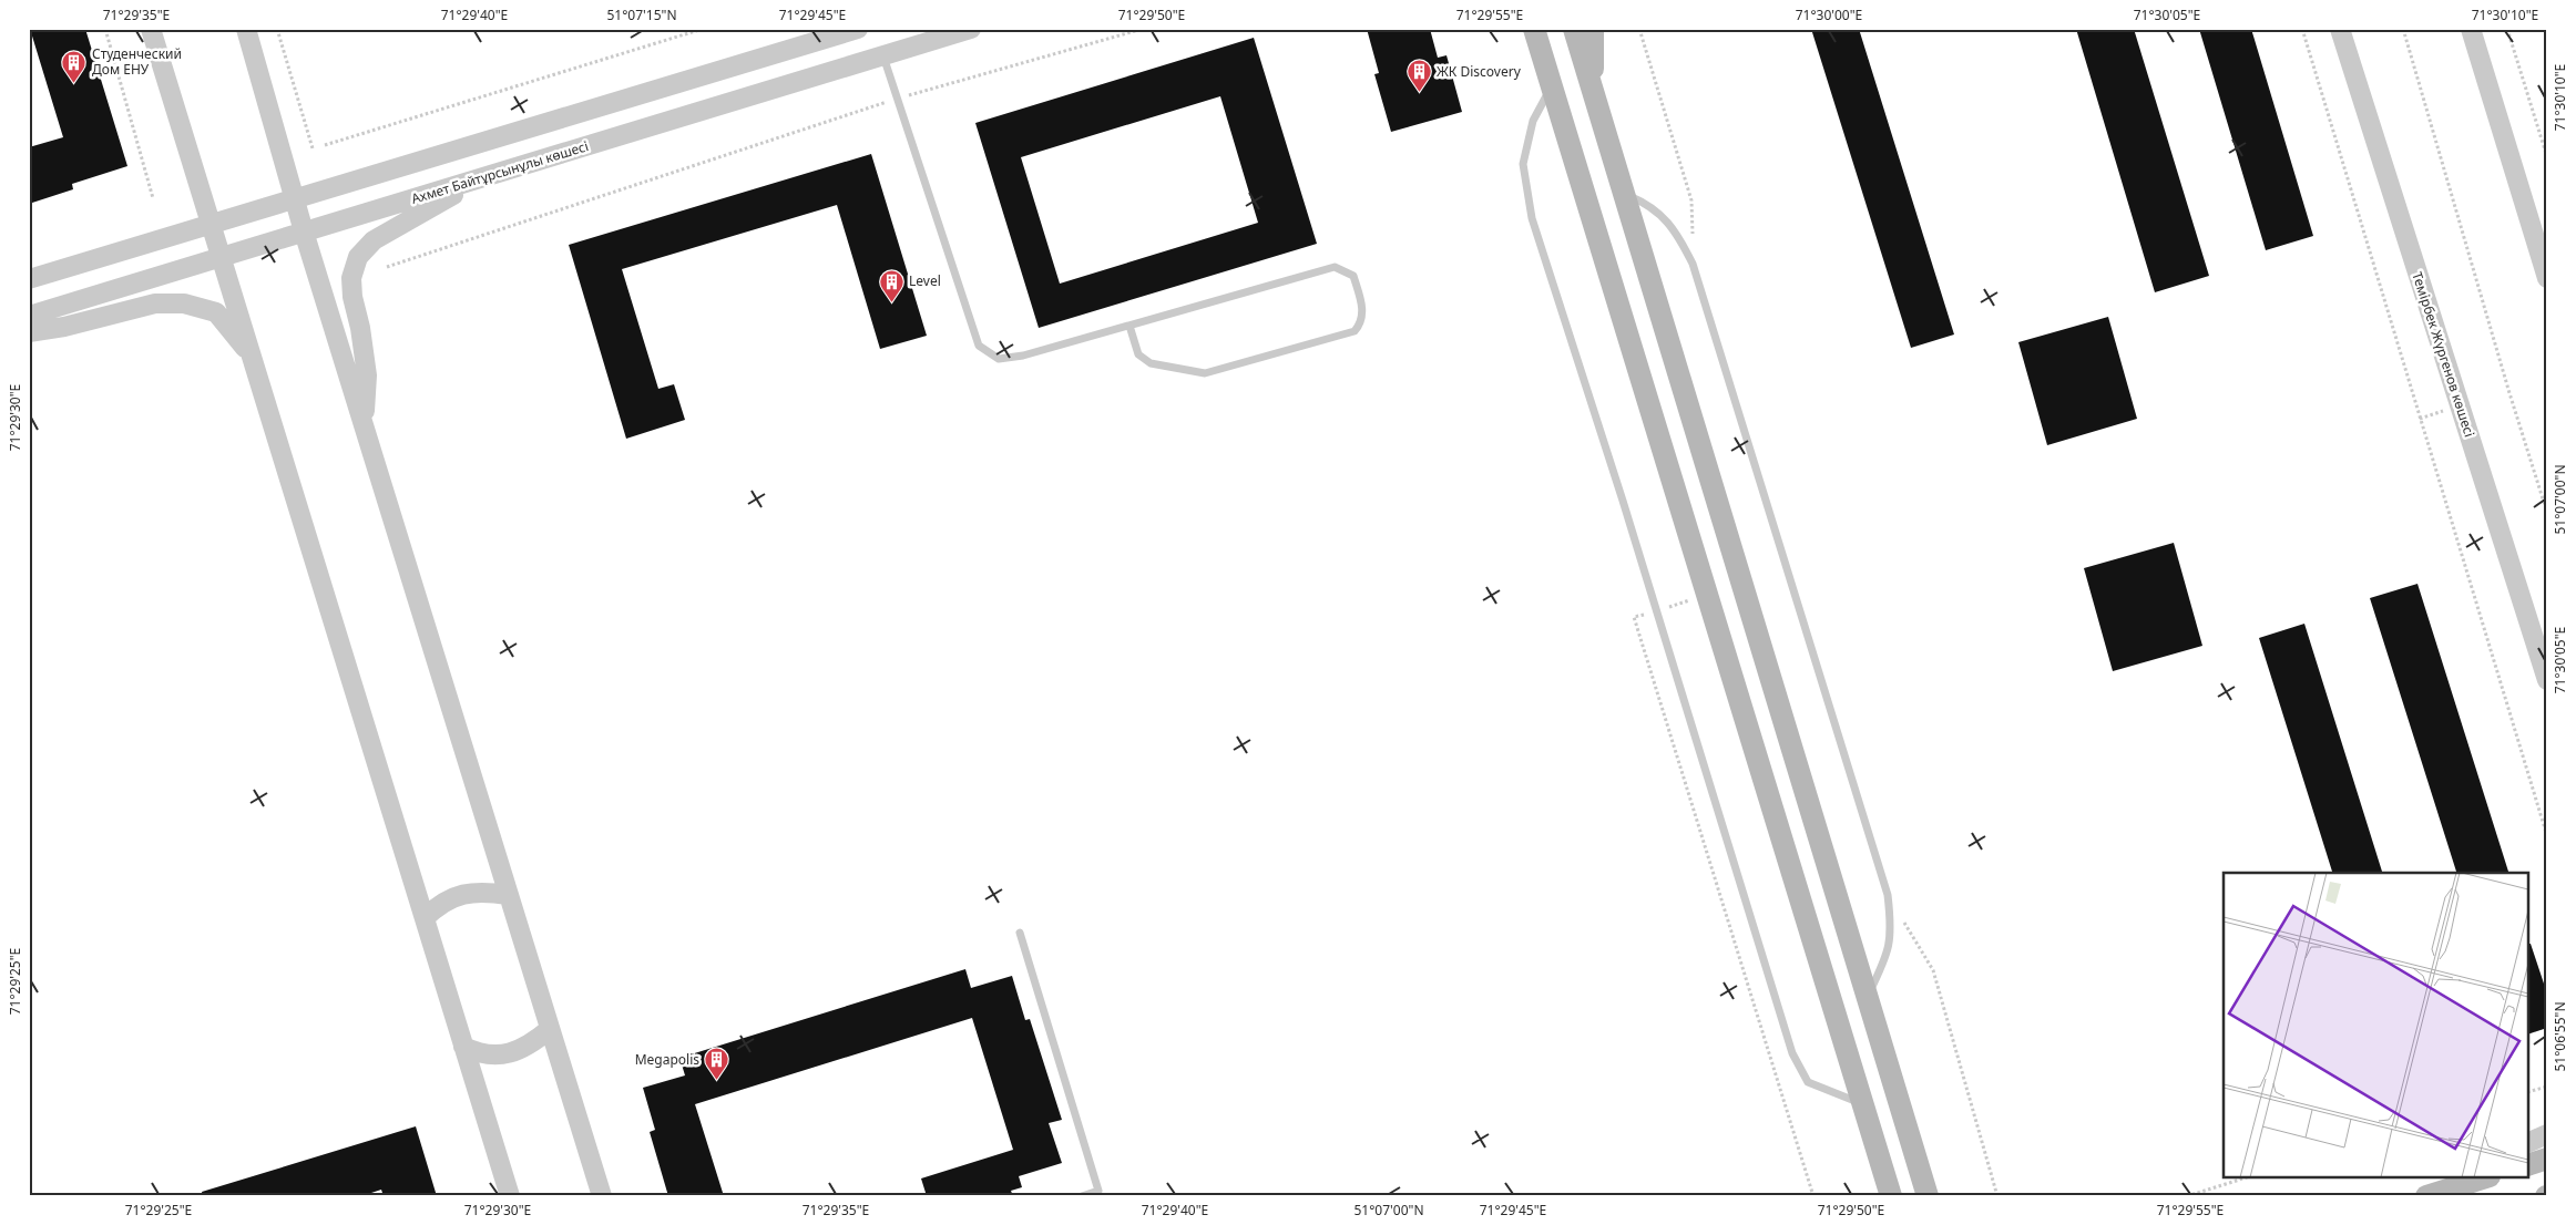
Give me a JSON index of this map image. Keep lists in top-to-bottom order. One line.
{"streets":{"street":["Ахмет Байтұрсынұлы көшесі","Темірбек Жүргенов көшесі"]},"places":{"building":["Студенческий Дом ЕНУ","ЖК Discovery","Level","Megapolis"]},"coordinates":["71°29'35\"E","71°29'40\"E","51°07'15\"N","71°29'45\"E","71°29'50\"E","71°29'55\"E","71°30'00\"E","71°30'05\"E","71°30'10\"E","71°29'30\"E","51°07'00\"N","71°29'25\"E","51°06'55\"N"]}
